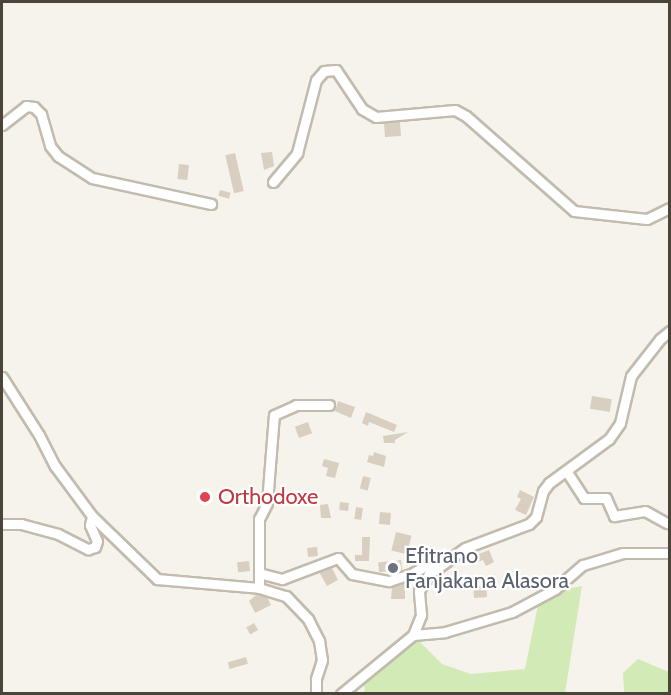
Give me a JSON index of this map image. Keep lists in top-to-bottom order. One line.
{"places":["Orthodoxe","Efitrano Fanjakana Alasora"]}
